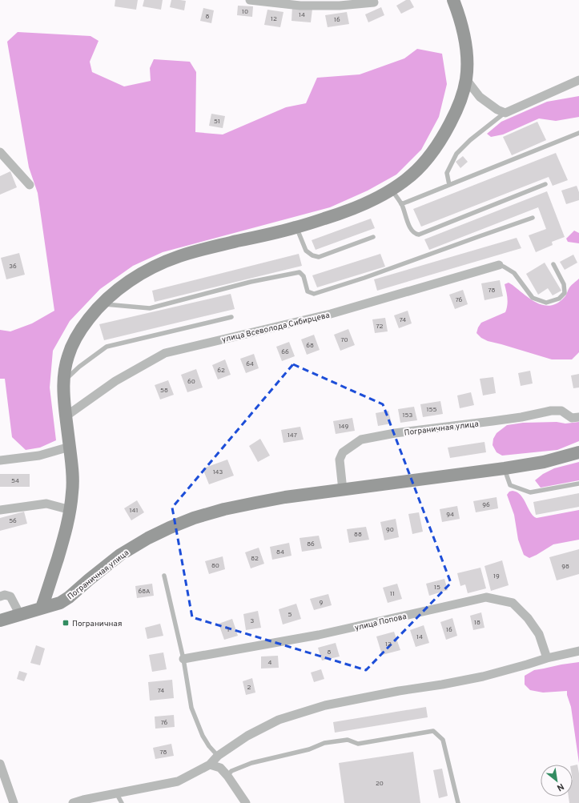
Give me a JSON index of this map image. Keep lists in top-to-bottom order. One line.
{"streets":{"main road":["Пограничная улица"],"street":["улица Всеволода Сибирцева","улица Попова"]},"places":{"transit":["Пограничная"]},"house_numbers":["10","14","8","12","16","51","36","78","76","74","72","70","68","66","64","62","60","58","155","153","149","147","143","54","96","141","94","56","90","88","86","84","82","80","98","19","15","68А","11","9","5","3","18","1","16","14","12","8","4","2","74","76","78","20"],"north":"bottom right"}
